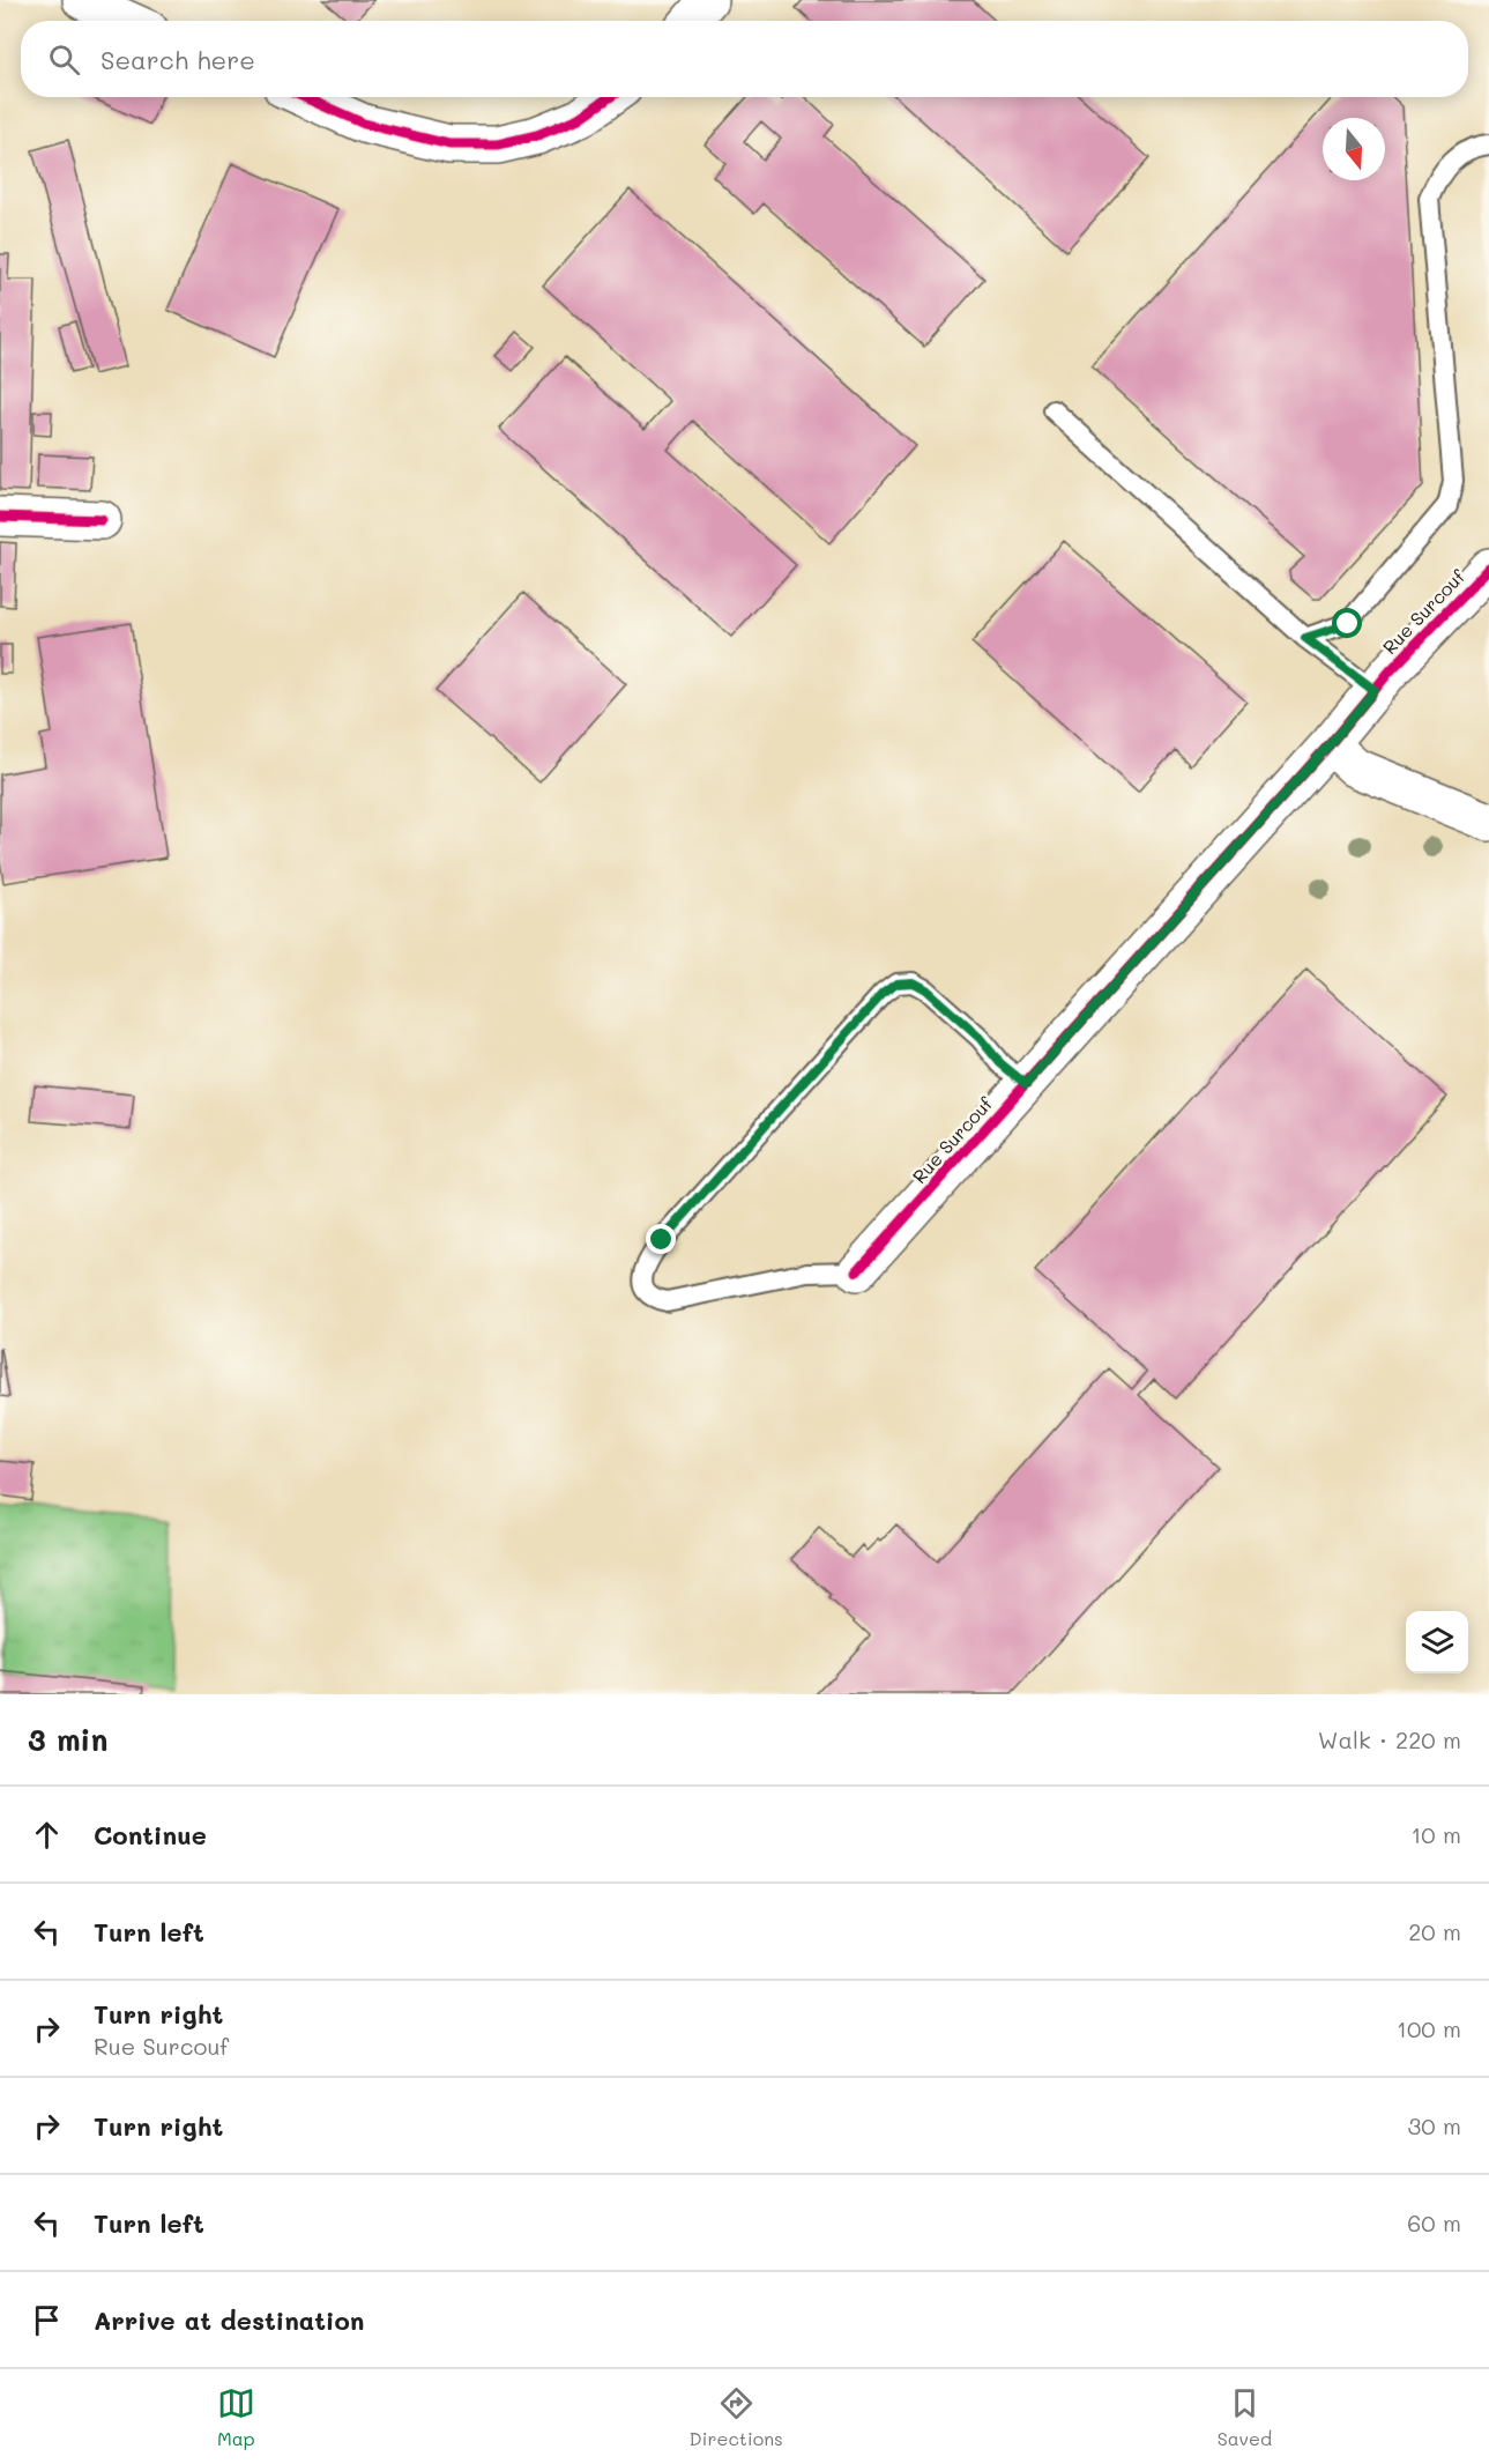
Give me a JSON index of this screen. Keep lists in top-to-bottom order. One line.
{"streets":{"street":["Rue Surcouf"]},"north":"bottom","page":{"search":"Search here","heading":["3 min","Walk · 220 m"],"list":[["Continue","10 m"],["Turn left","20 m"],["Turn right","Rue Surcouf","100 m"],["Turn right","30 m"],["Turn left","60 m"],"Arrive at destination"],"nav":["Map","Directions","Saved"]}}
